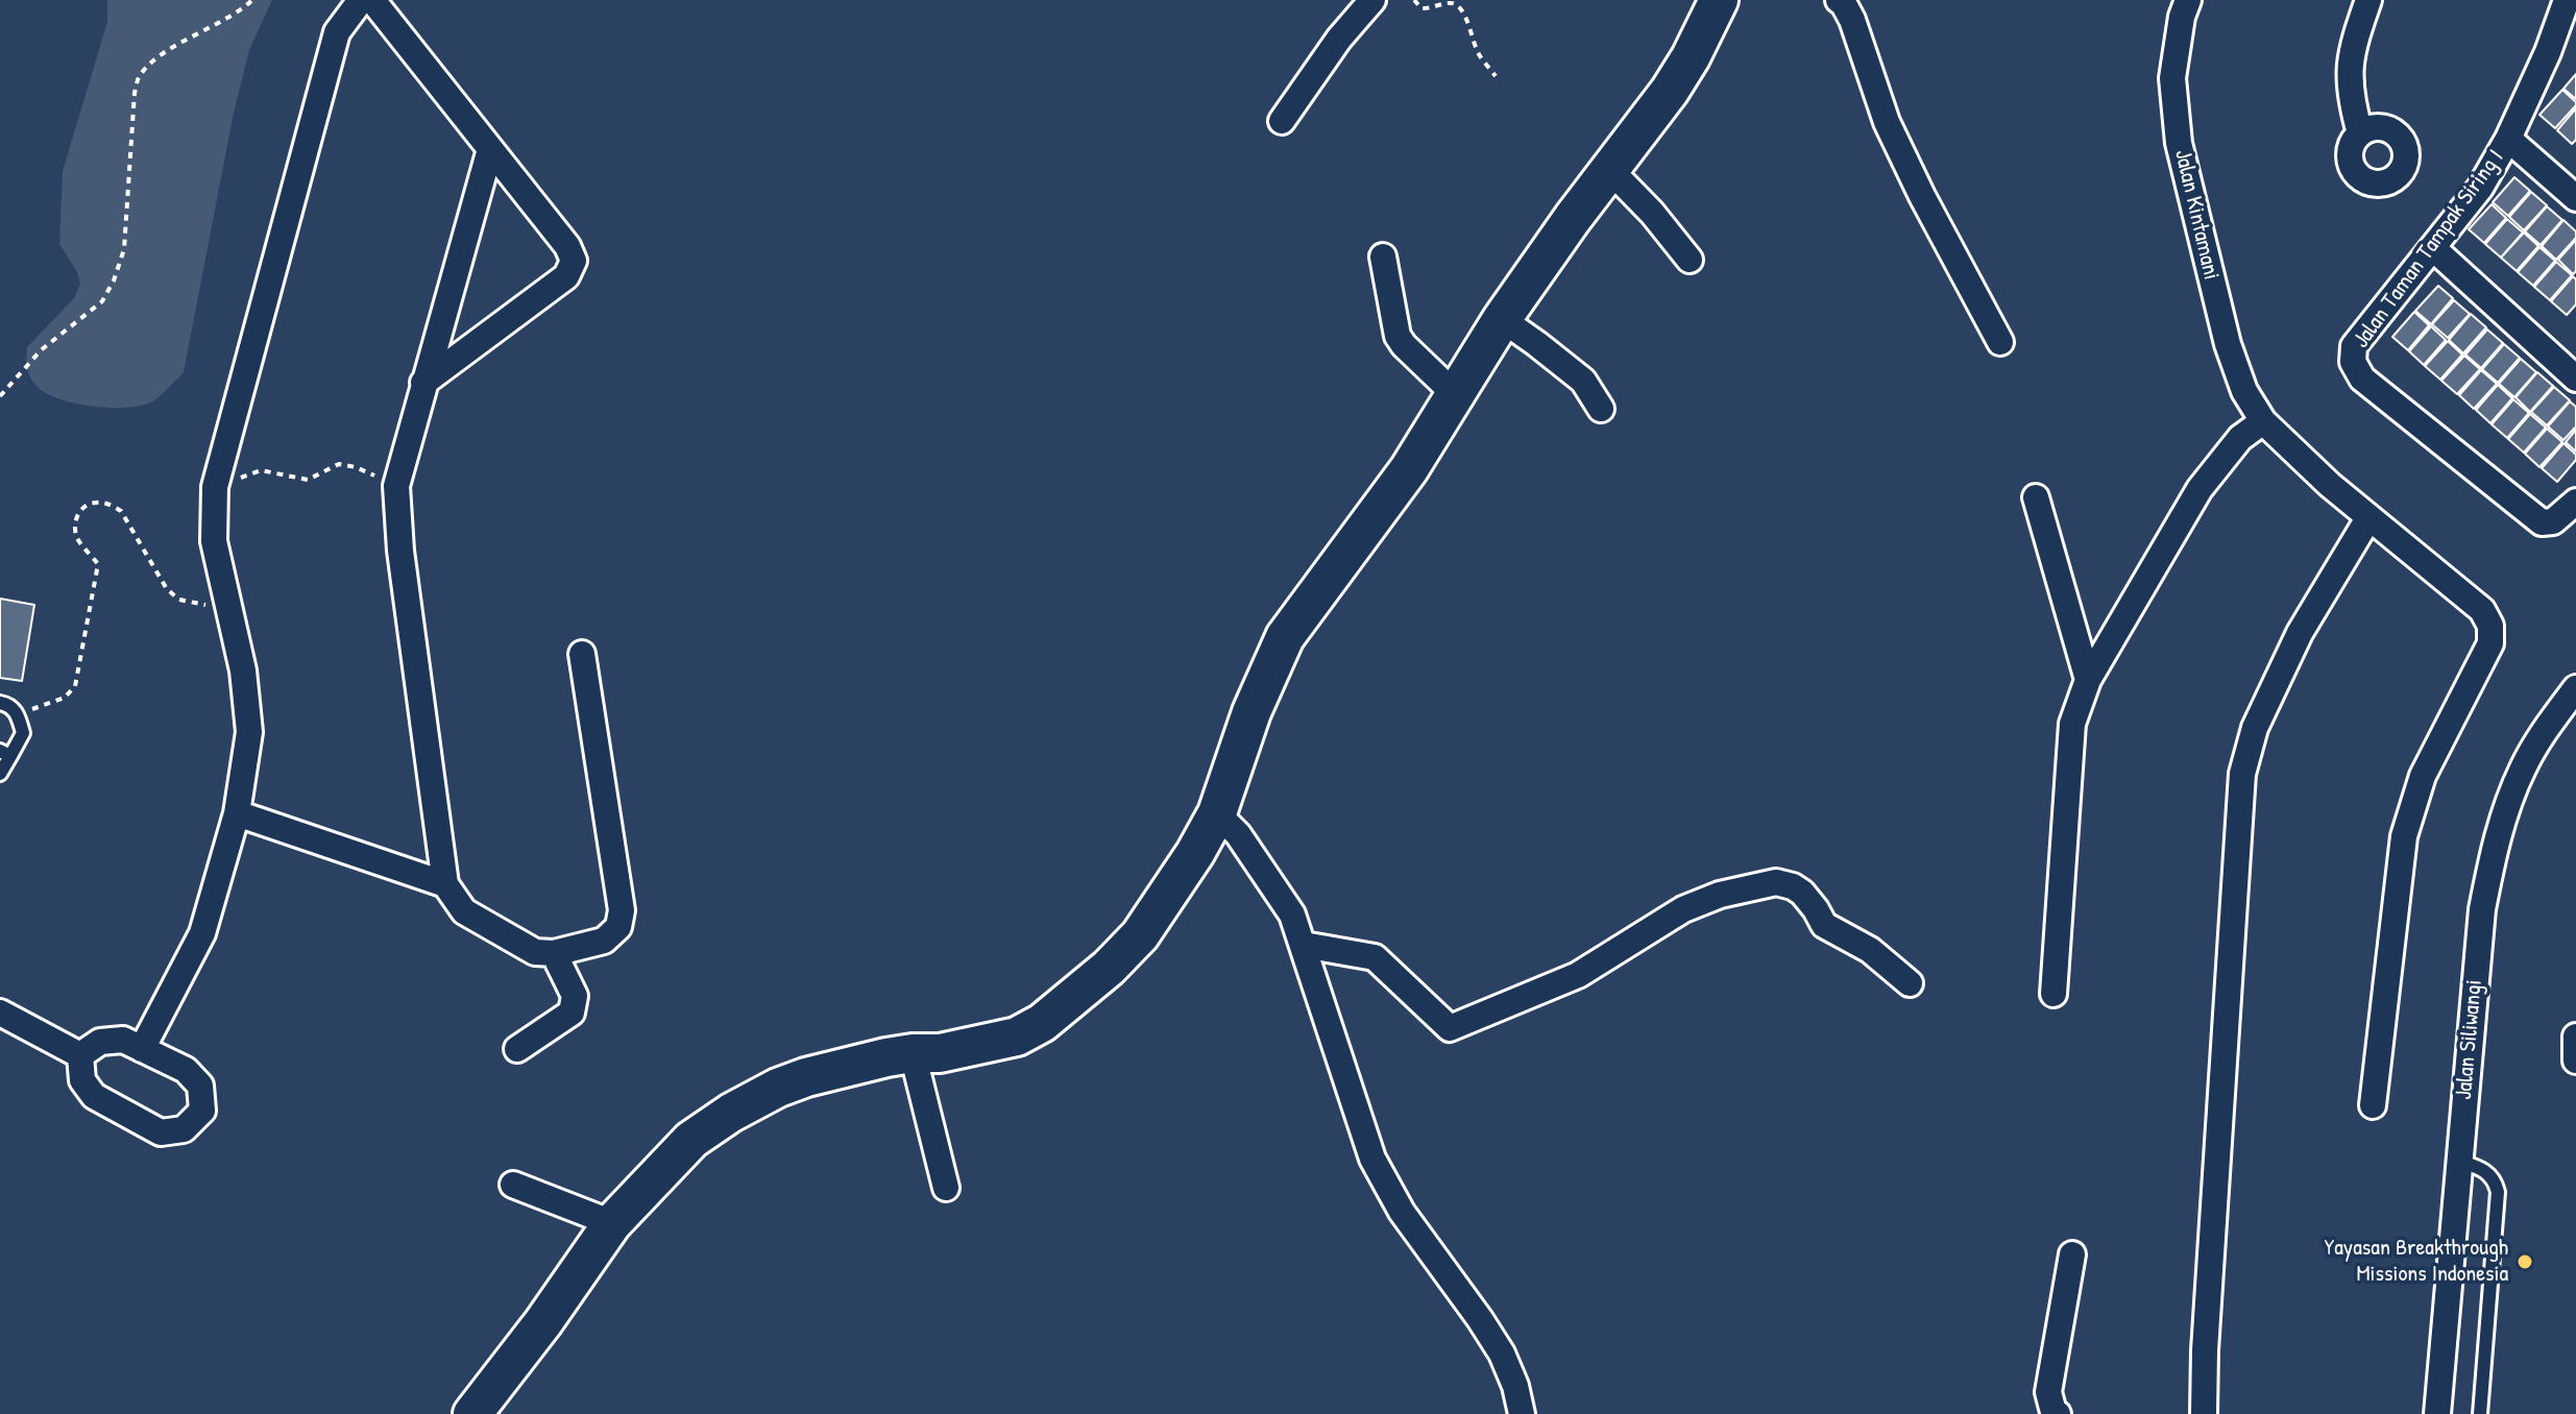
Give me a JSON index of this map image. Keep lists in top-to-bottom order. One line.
{"streets":{"street":["Jalan Kintamani","Jalan Taman Tampak Siring I","Jalan Siliwangi"]},"places":["Yayasan Breakthrough Missions Indonesia"]}
